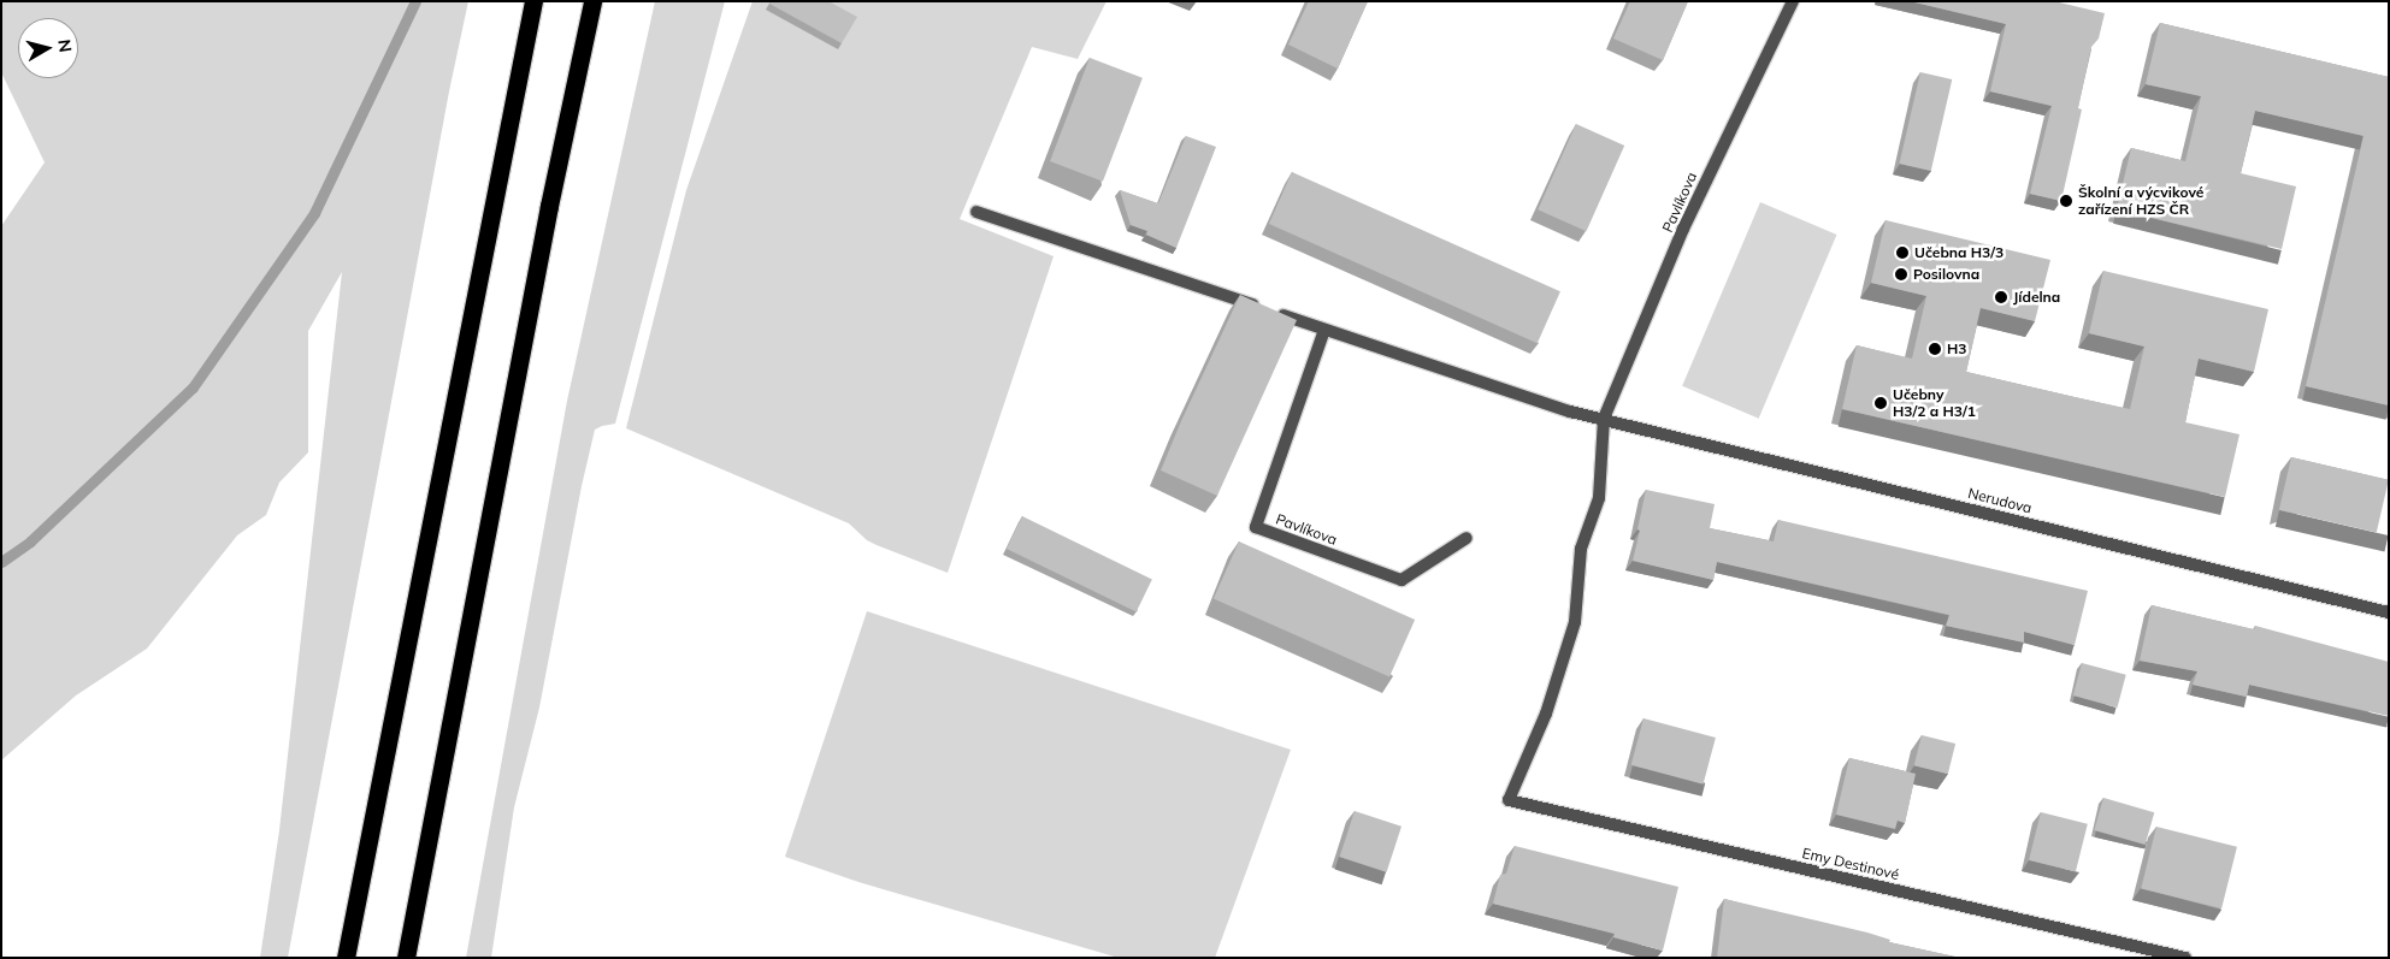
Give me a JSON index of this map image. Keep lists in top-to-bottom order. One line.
{"streets":{"street":["Pavlíkova","Nerudova","Emy Destinové"]},"crossings":[["Pavlíkova","Nerudova"],["Pavlíkova","Emy Destinové"]],"places":["Školní a výcvikové zařízení HZS ČR","Učebna H3/3","Posilovna","Jídelna","H3","Učebny H3/2 a H3/1"],"north":"right"}
